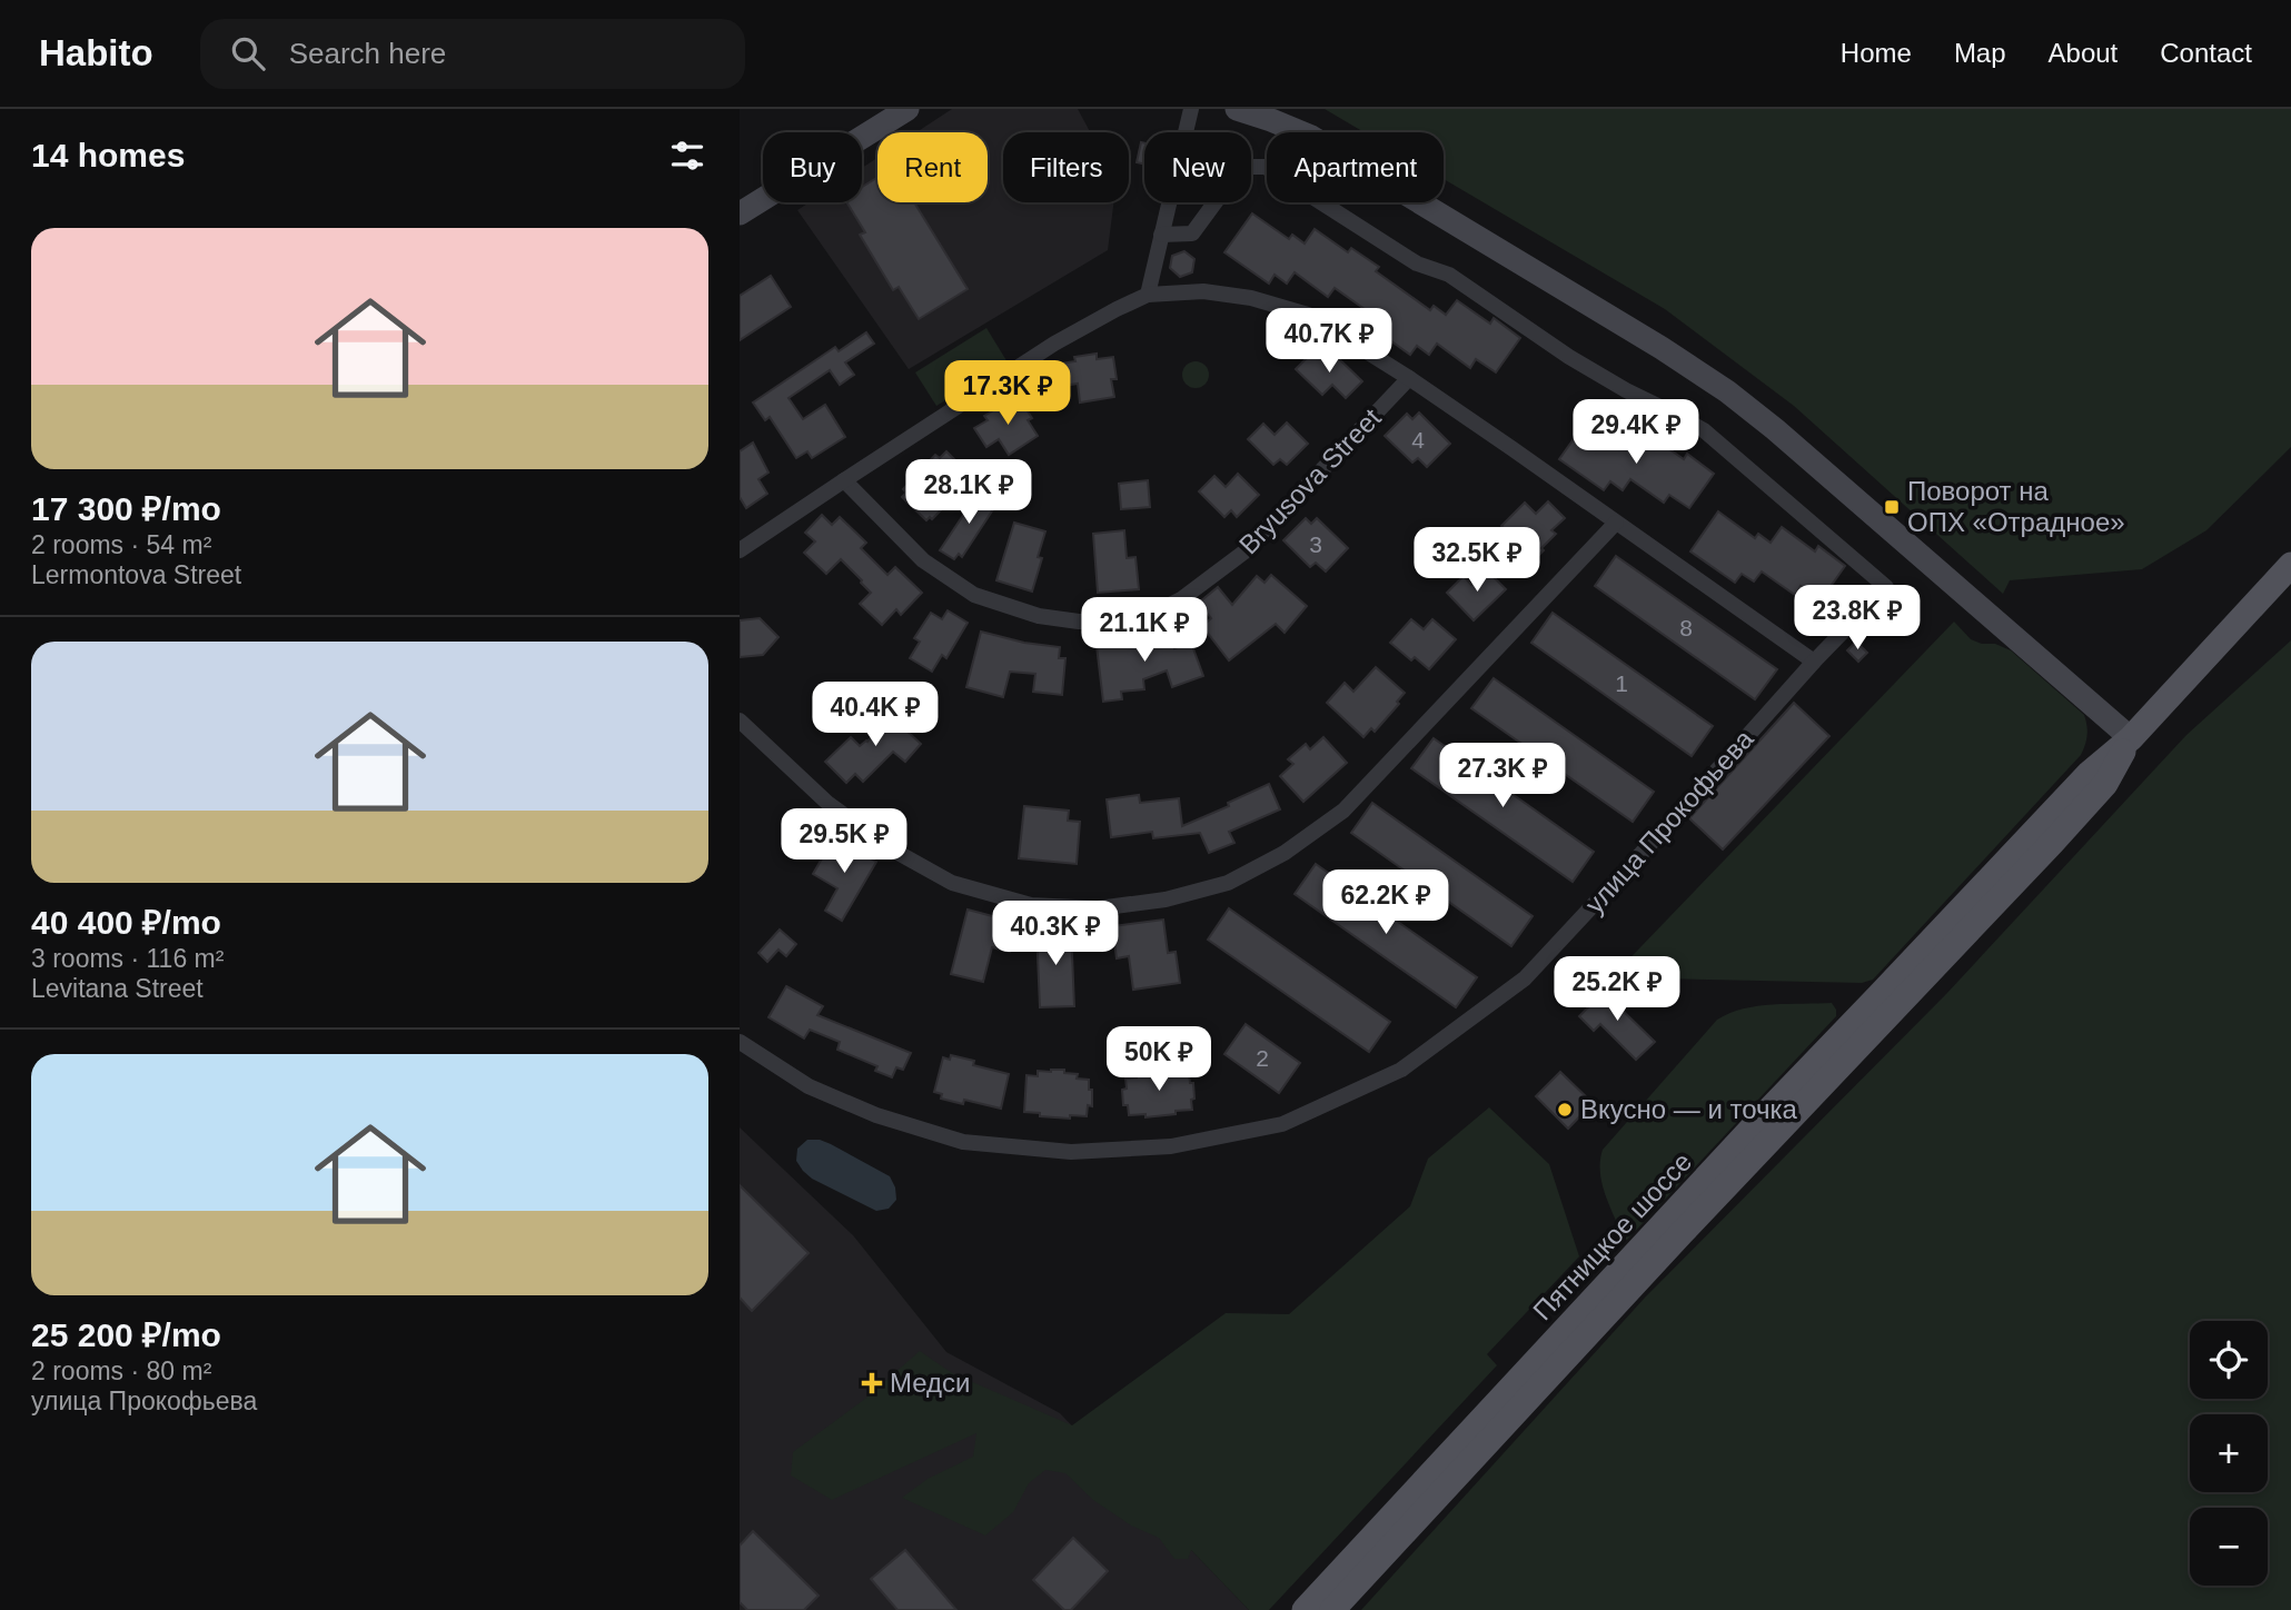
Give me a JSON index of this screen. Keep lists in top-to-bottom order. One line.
{"streets":{"main road":["Пятницкое шоссе"],"street":["Bryusova Street","улица Прокофьева"]},"places":{"transit":["Поворот на ОПХ «Отрадное»"],"other":["Вкусно — и точка"],"health":["Медси"]},"house_numbers":["4","3","8","1","2"],"page":{"header":"Habito","search":"Search here","nav":["Home","Map","About","Contact"],"heading":"14 homes","chip":["Buy","Rent","Filters","New","Apartment"],"list":[{"name":"17 300 ₽/mo","note":"2 rooms · 54 m² · Lermontova Street"},{"name":"40 400 ₽/mo","note":"3 rooms · 116 m² · Levitana Street"},{"name":"25 200 ₽/mo","note":"2 rooms · 80 m² · улица Прокофьева"}],"price":["40.7K ₽","17.3K ₽","29.4K ₽","28.1K ₽","32.5K ₽","23.8K ₽","21.1K ₽","40.4K ₽","27.3K ₽","29.5K ₽","62.2K ₽","40.3K ₽","25.2K ₽","50K ₽"],"map_buttons":["+","−"]}}
